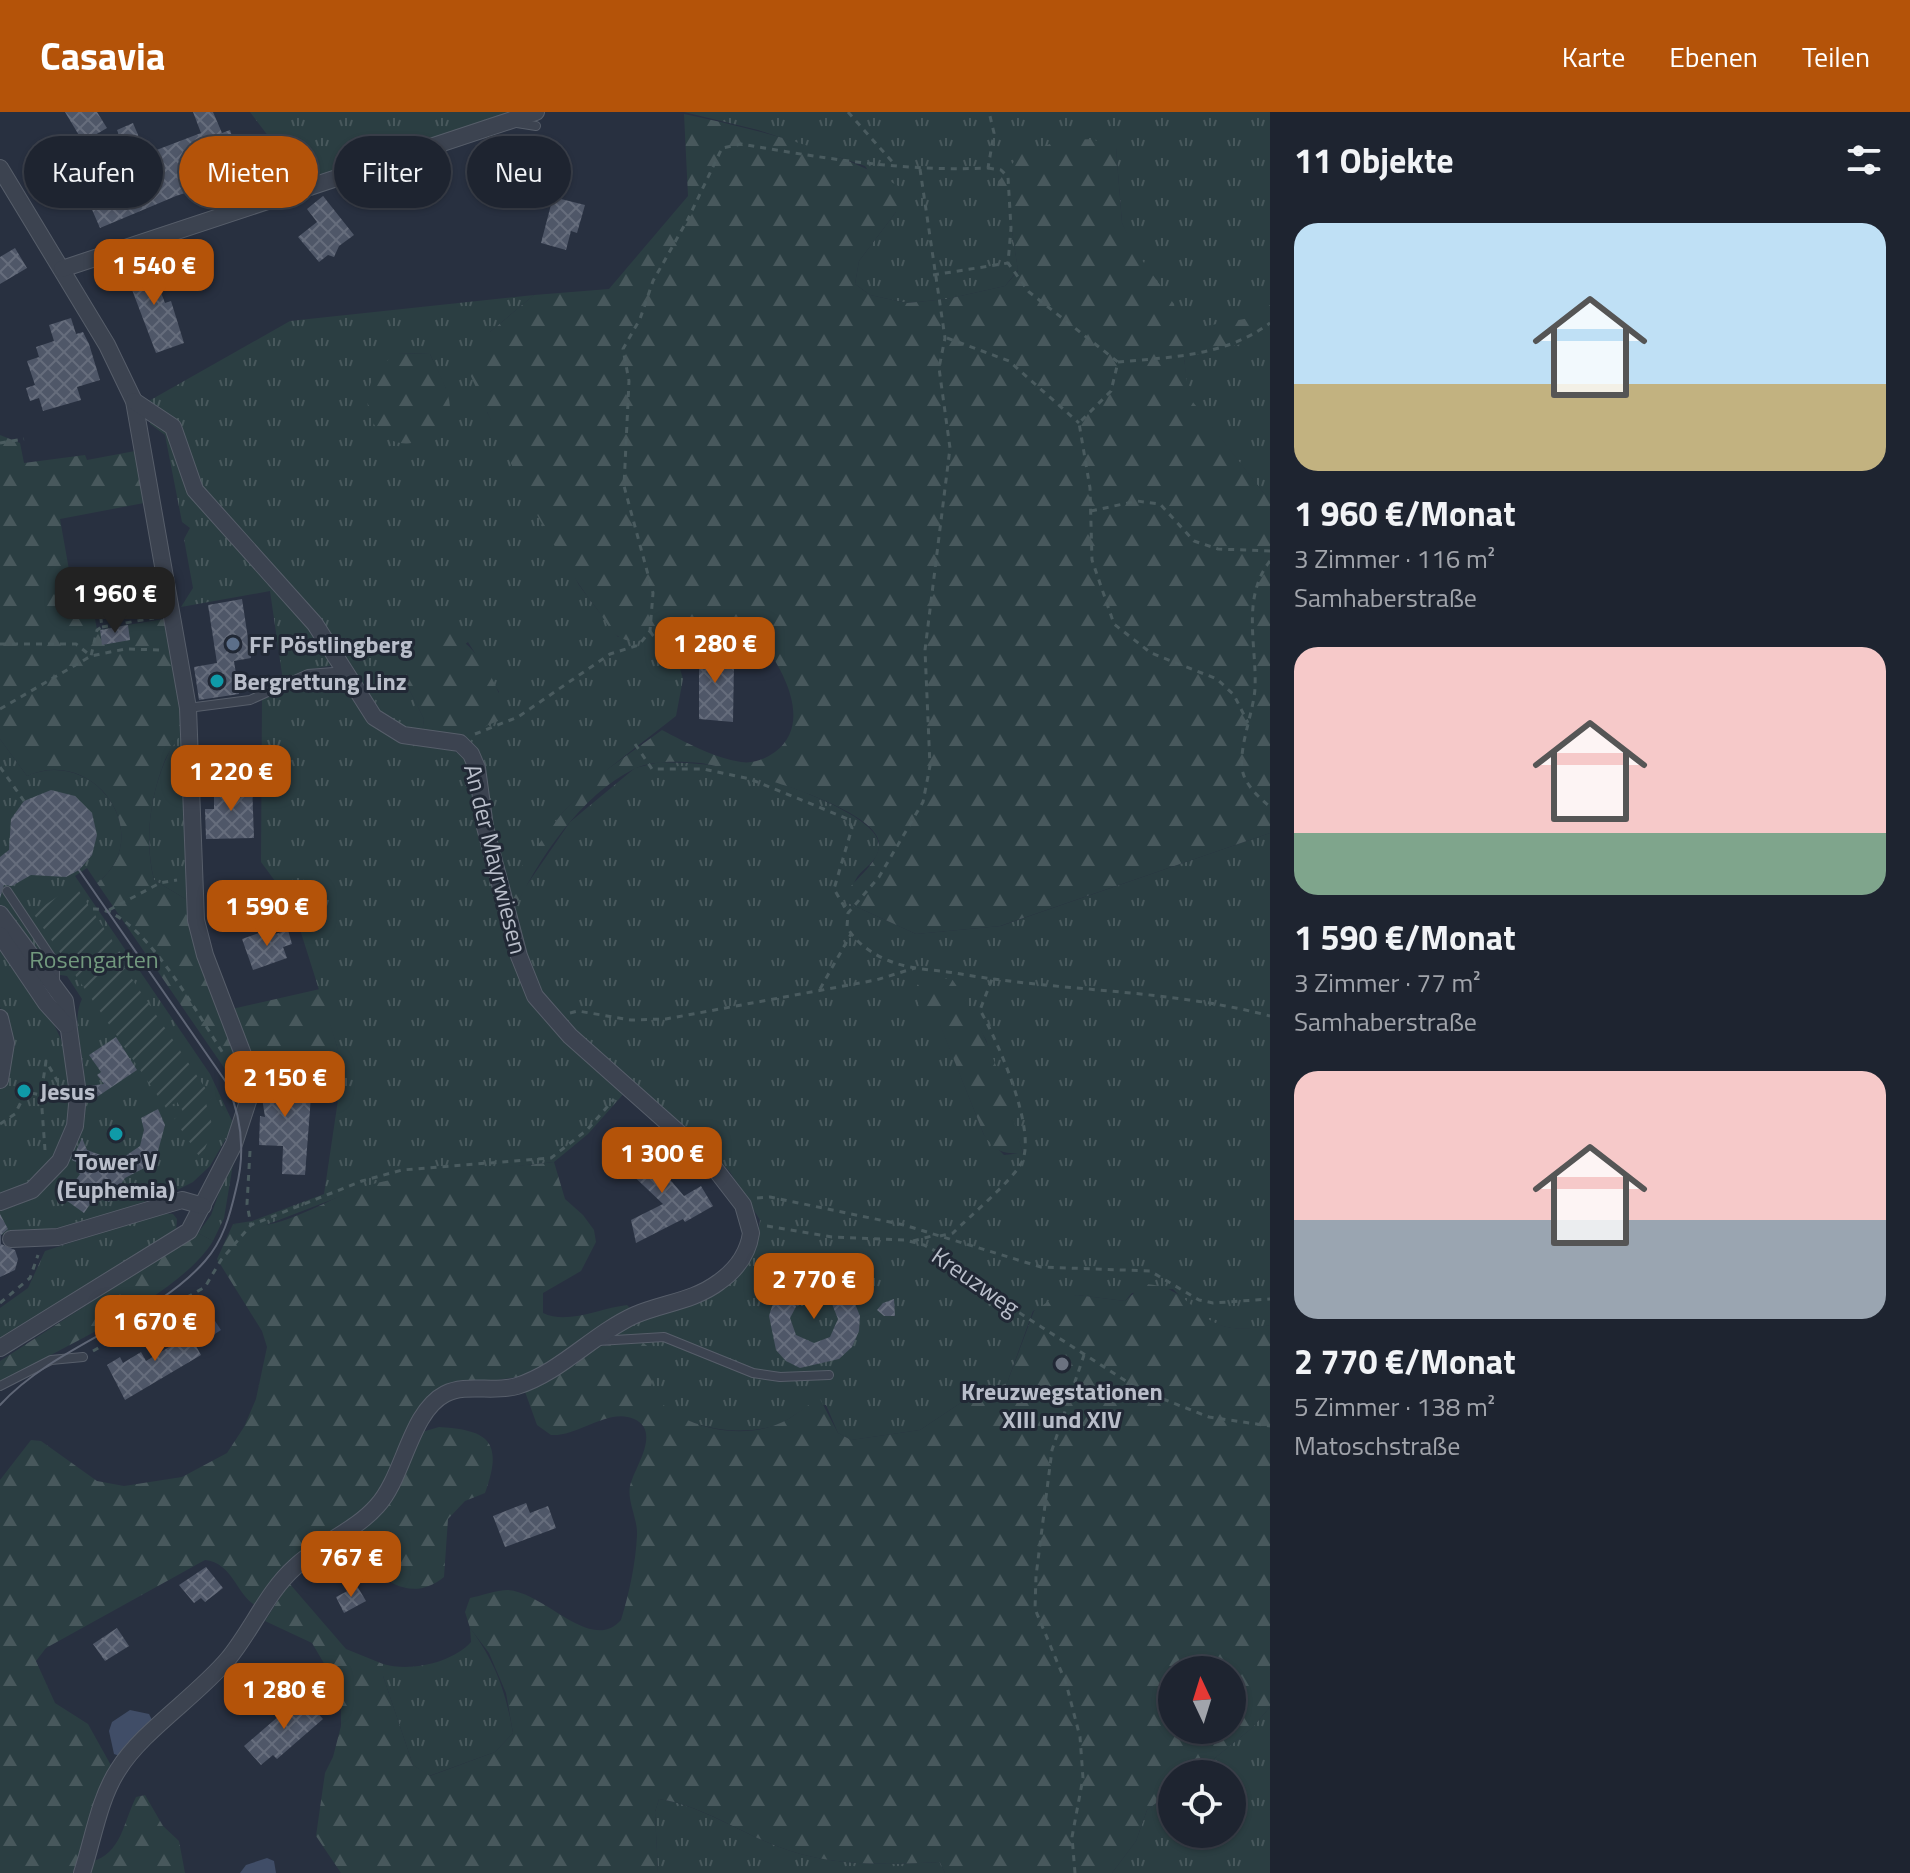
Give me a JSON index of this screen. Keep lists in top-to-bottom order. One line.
{"streets":{"street":["An der Mayrwiesen"],"path":["Kreuzweg"]},"parks":["Rosengarten"],"places":["FF Pöstlingberg","Bergrettung Linz","Jesus","Tower V (Euphemia)","Kreuzwegstationen XIII und XIV"],"north":"top","page":{"header":"Casavia","nav":["Karte","Ebenen","Teilen"],"heading":"11 Objekte","chip":["Kaufen","Mieten","Filter","Neu"],"list":[{"name":"1 960 €/Monat","note":"3 Zimmer · 116 m² · Samhaberstraße"},{"name":"1 590 €/Monat","note":"3 Zimmer · 77 m² · Samhaberstraße"},{"name":"2 770 €/Monat","note":"5 Zimmer · 138 m² · Matoschstraße"}],"price":["1 540 €","1 960 €","1 280 €","1 220 €","1 590 €","2 150 €","1 300 €","2 770 €","1 670 €","767 €","1 280 €"]}}
